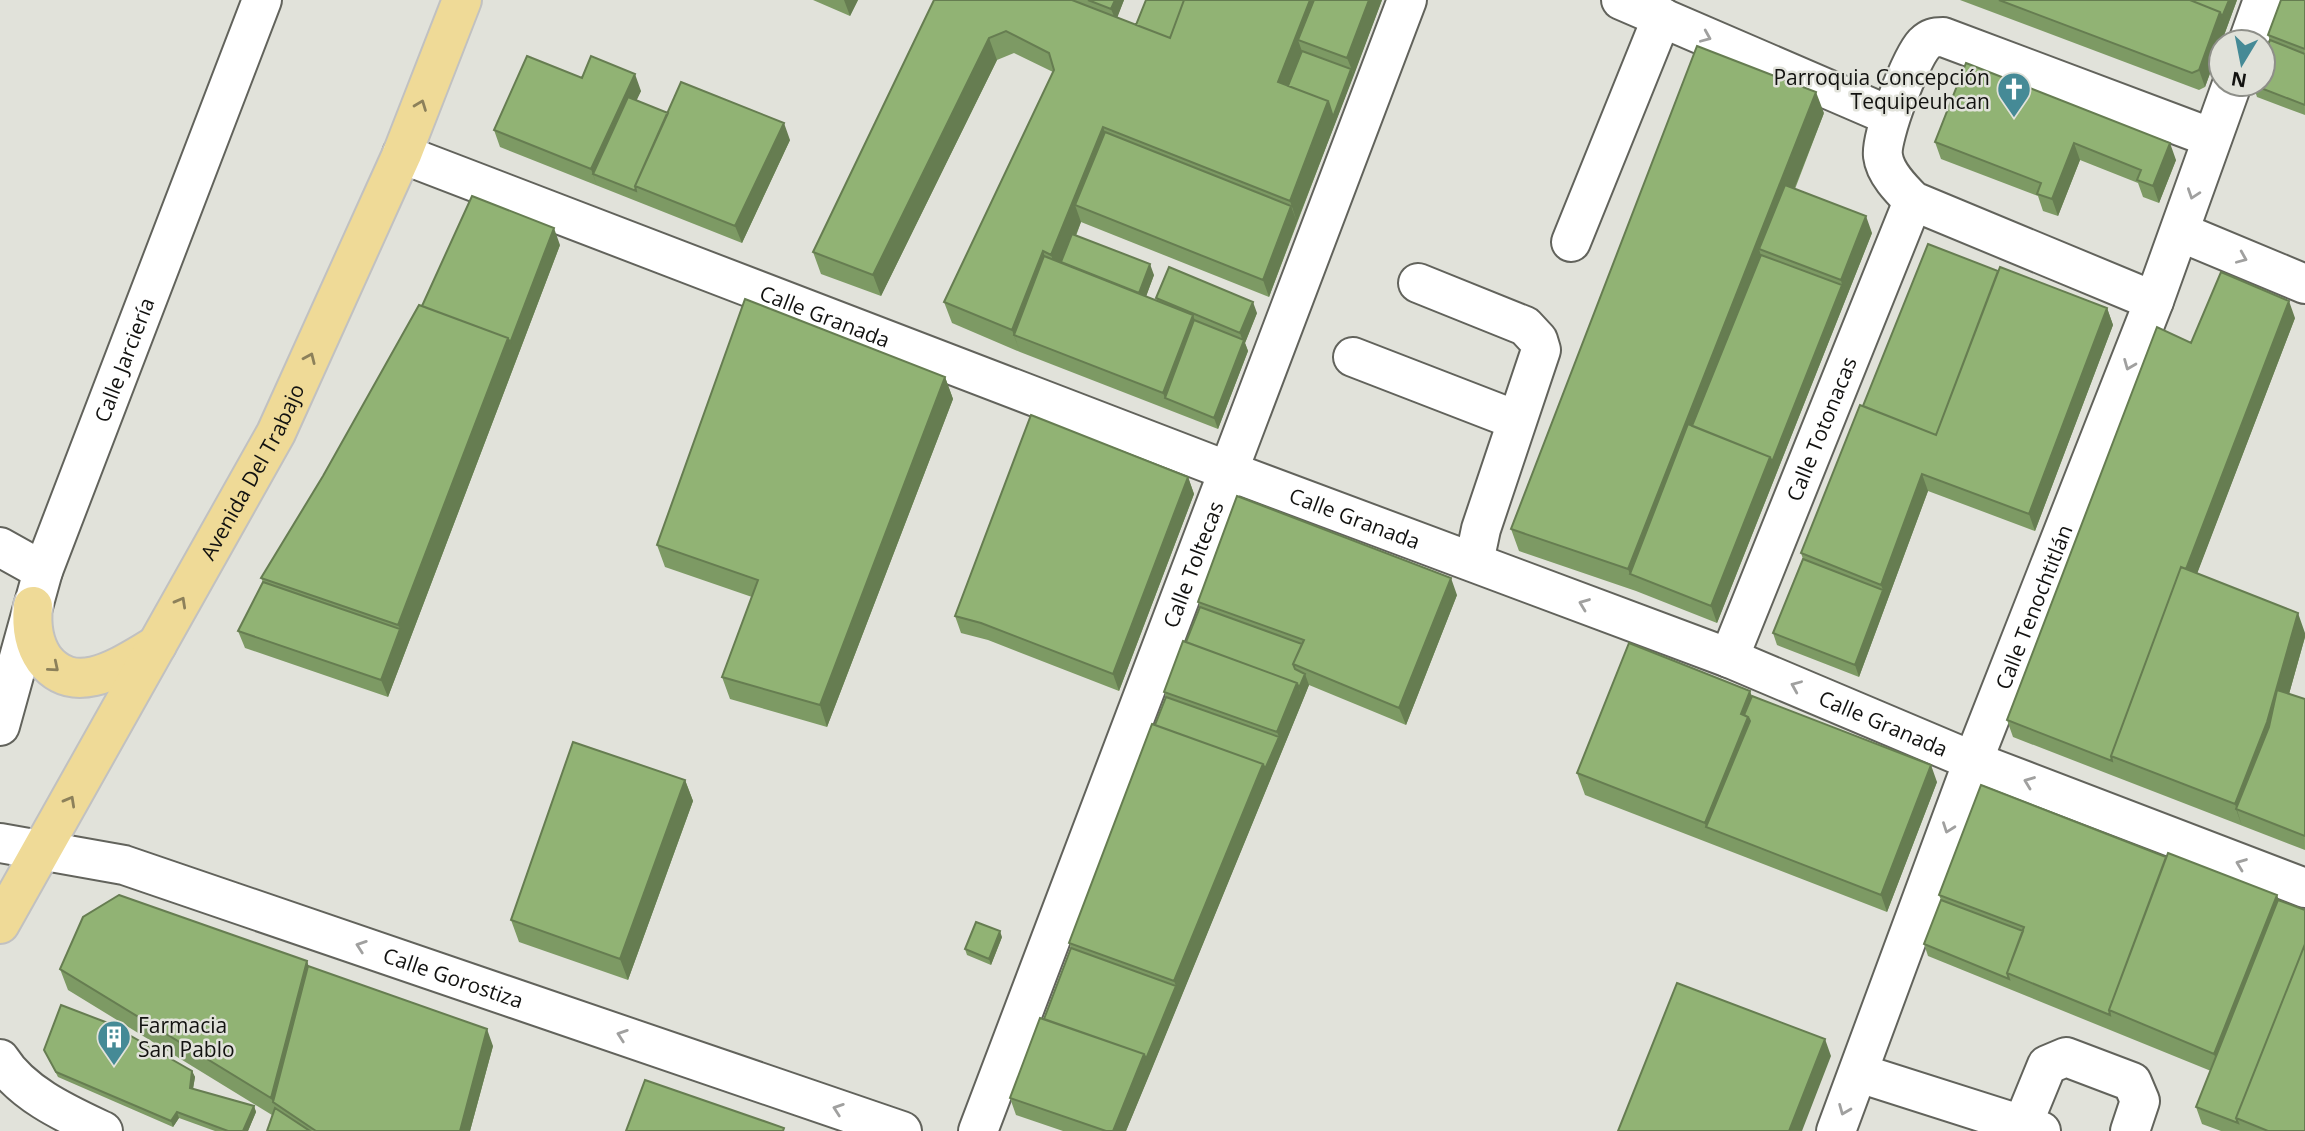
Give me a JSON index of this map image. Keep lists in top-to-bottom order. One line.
{"streets":{"main road":["Avenida Del Trabajo"],"street":["Calle Granada","Calle Jarciería","Calle Totonacas","Calle Toltecas","Calle Tenochtitlán","Calle Gorostiza"]},"crossings":[["Calle Granada","Calle Totonacas"],["Calle Granada","Avenida Del Trabajo"],["Calle Granada","Calle Toltecas"],["Calle Granada","Calle Tenochtitlán"],["Avenida Del Trabajo","Calle Gorostiza"]],"one_way":["Calle Granada","Avenida Del Trabajo","Calle Tenochtitlán","Calle Gorostiza"],"places":{"church":["Parroquia Concepción Tequipeuhcan"],"building":["Farmacia San Pablo"]},"north":"bottom"}
